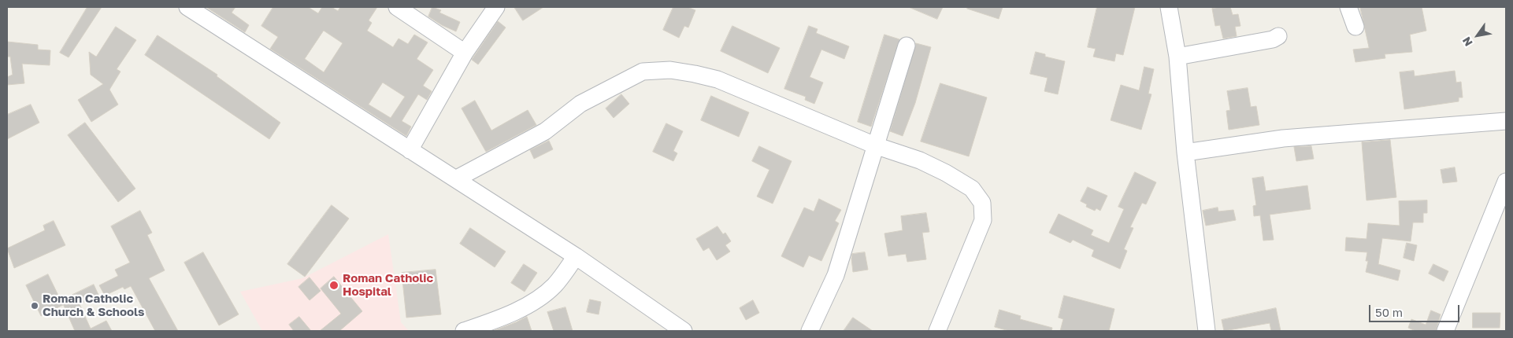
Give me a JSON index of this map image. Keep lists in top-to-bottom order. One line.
{"places":["Roman Catholic Hospital","Roman Catholic Church & Schools"],"scale_bar":"50 m","north":"bottom left"}
